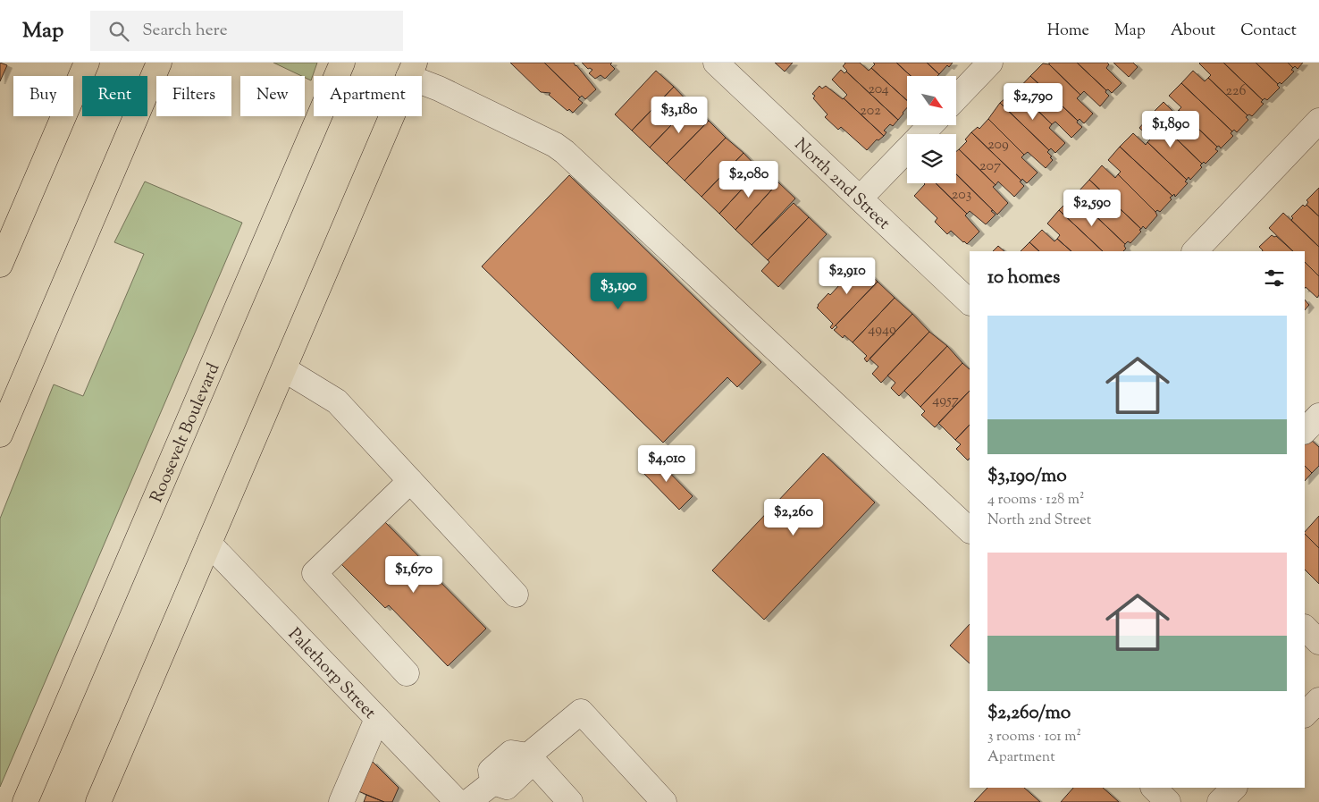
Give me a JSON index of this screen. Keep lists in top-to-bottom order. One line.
{"streets":{"highway":["Roosevelt Boulevard"],"street":["North 2nd Street","Palethorp Street"]},"house_numbers":["204","226","202","209","207","203","4949","4957"],"north":"bottom right","page":{"header":"Map","search":"Search here","nav":["Home","Map","About","Contact"],"chip":["Buy","Rent","Filters","New","Apartment"],"price":["$2,790","$3,180","$1,890","$2,080","$2,590","$2,910","$3,190","$4,010","$2,260","$1,670"],"heading":"10 homes","list":[{"name":"$3,190/mo","note":"4 rooms · 128 m² · North 2nd Street"},{"name":"$2,260/mo","note":"3 rooms · 101 m² · Apartment"}]}}
